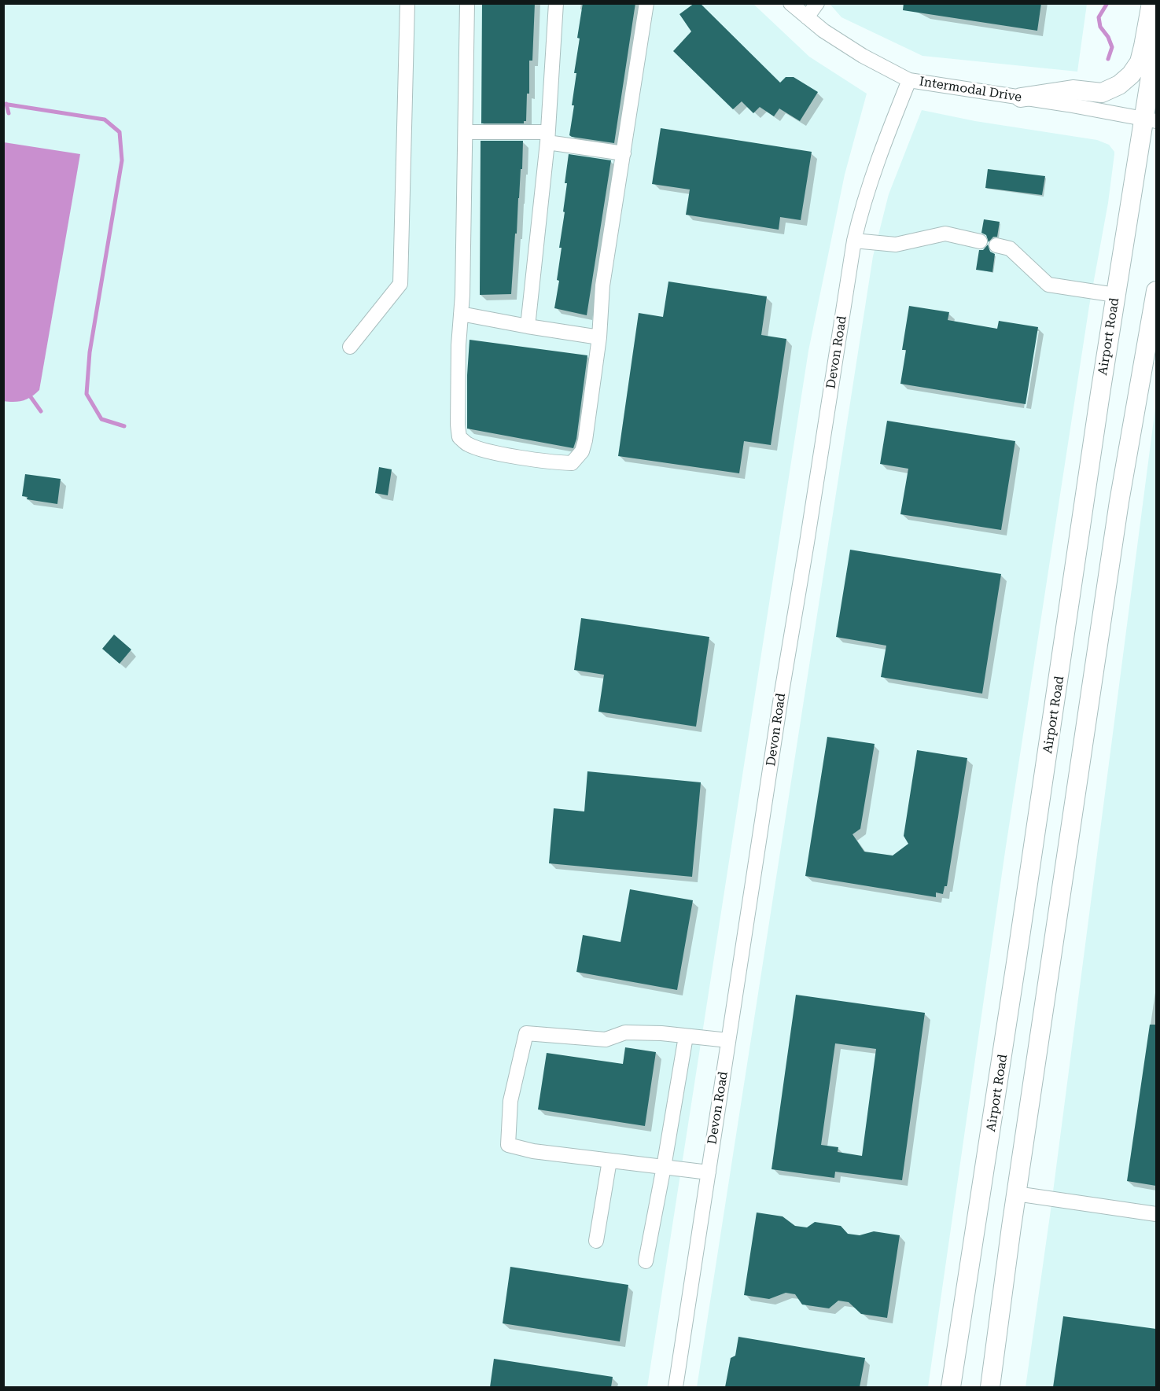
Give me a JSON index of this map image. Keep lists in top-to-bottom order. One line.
{"streets":{"main road":["Airport Road"],"street":["Intermodal Drive","Devon Road"]},"crossings":[["Intermodal Drive","Airport Road"],["Intermodal Drive","Devon Road"]]}
